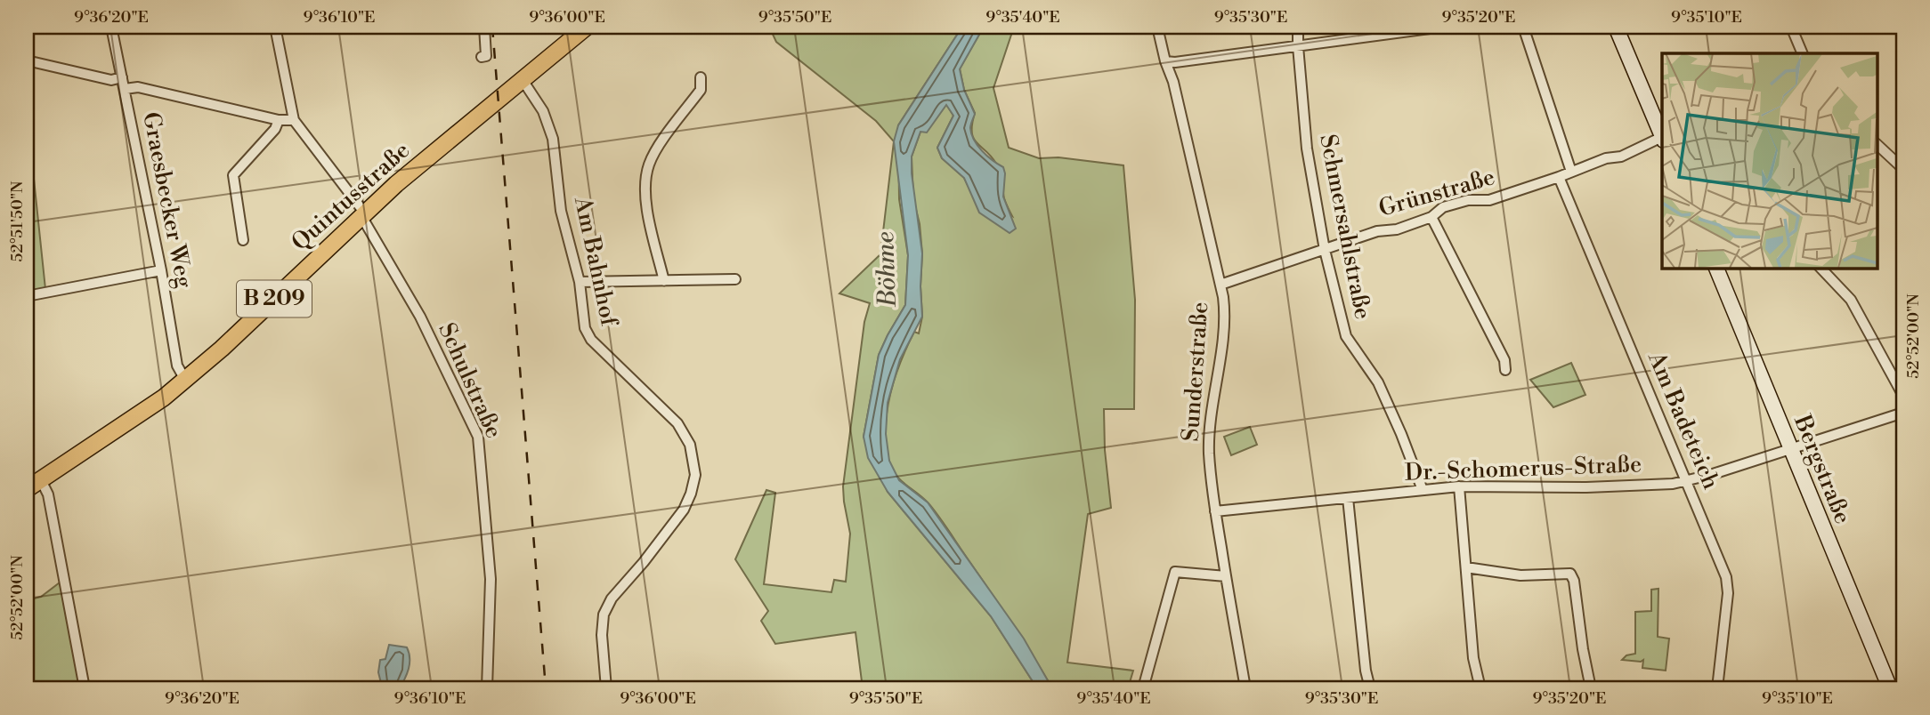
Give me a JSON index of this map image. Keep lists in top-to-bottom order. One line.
{"streets":{"main road":["Quintusstraße","B 209","Bergstraße"],"street":["Grünstraße","Graesbecker Weg","Schmersahlstraße","Am Bahnhof","Sunderstraße","Schulstraße","Am Badeteich","Dr.-Schomerus-Straße"]},"crossings":[["Grünstraße","Schmersahlstraße"],["Grünstraße","Sunderstraße"],["Grünstraße","Am Badeteich"],["Quintusstraße","Graesbecker Weg"],["Quintusstraße","Am Bahnhof"],["Quintusstraße","Schulstraße"],["Schmersahlstraße","Dr.-Schomerus-Straße"],["Sunderstraße","Dr.-Schomerus-Straße"],["Am Badeteich","Dr.-Schomerus-Straße"],["Dr.-Schomerus-Straße","Bergstraße"]],"water":["Böhme"],"coordinates":["9°36'20\"E","9°36'10\"E","9°36'00\"E","9°35'50\"E","9°35'40\"E","9°35'30\"E","9°35'20\"E","9°35'10\"E","52°51'50\"N","52°52'00\"N"]}
